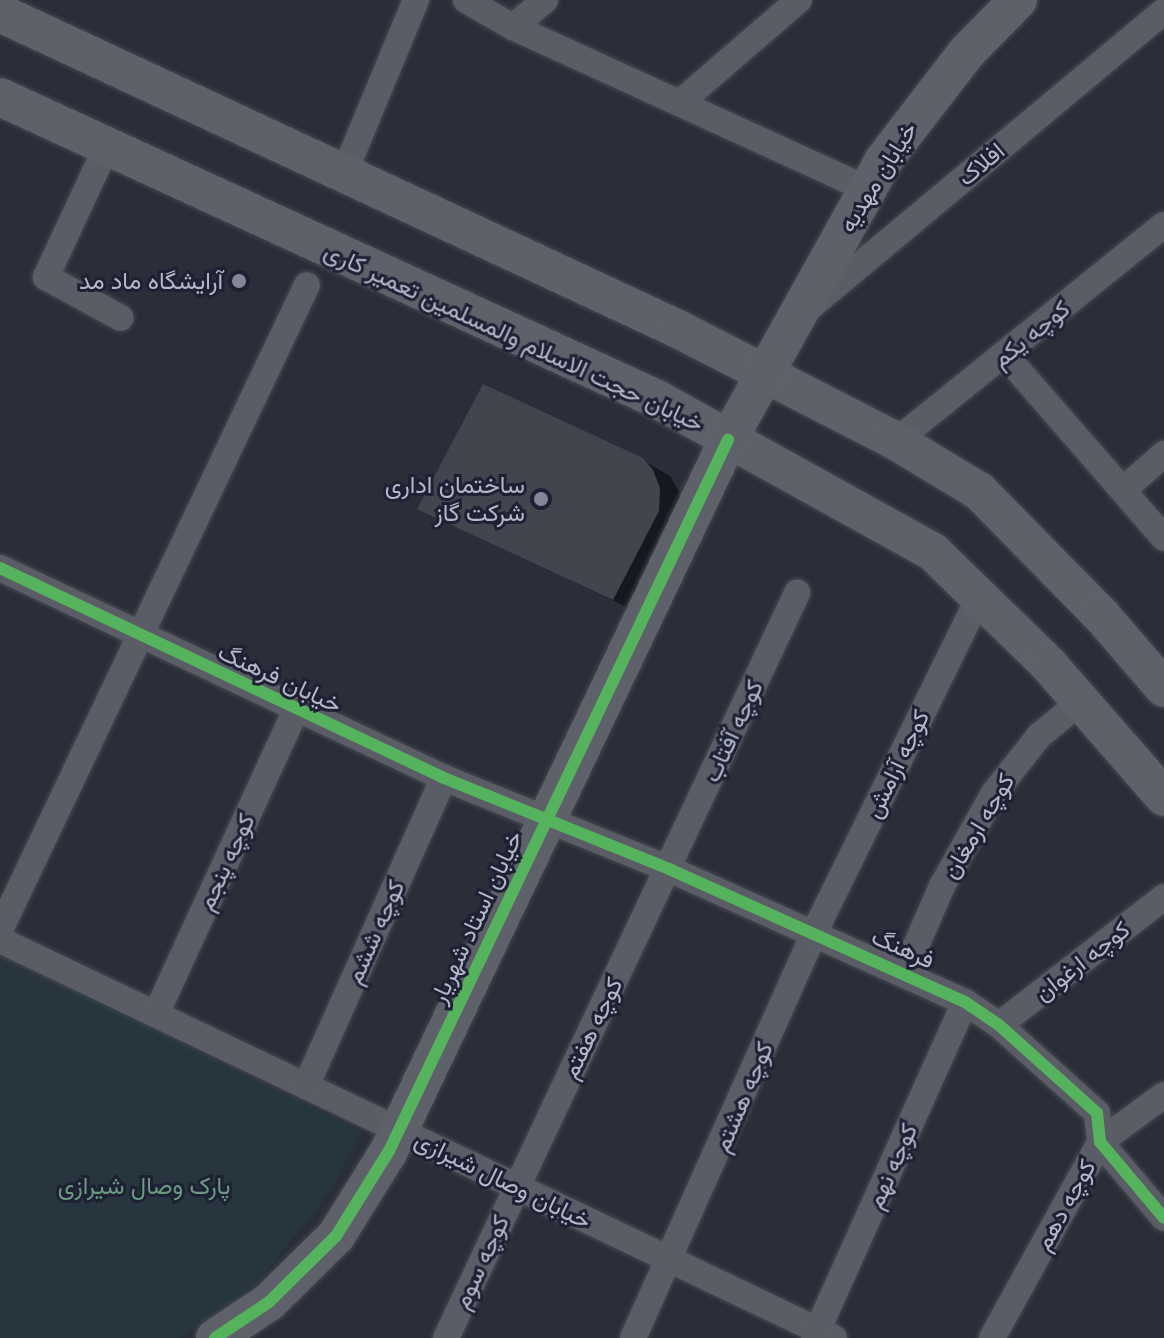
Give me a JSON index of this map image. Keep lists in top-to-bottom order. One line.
{"streets":{"main road":["خیابان مهدیه","خیابان حجت الاسلام والمسلمین تعمیر کاری","خیابان استاد شهریار"],"street":["افلاک","کوچه یکم","خیابان فرهنگ","کوچه آفتاب","کوچه آرامش","کوچه ارمغان","کوچه پنجم","کوچه ششم","فرهنگ","کوچه ارغوان","کوچه هفتم","کوچه هشتم","کوچه نهم","خیابان وصال شیرازی","کوچه دهم","کوچه سوم"]},"crossings":[["افلاک","خیابان مهدیه"],["خیابان مهدیه","خیابان استاد شهریار"],["خیابان حجت الاسلام والمسلمین تعمیر کاری","کوچه آرامش"],["خیابان حجت الاسلام والمسلمین تعمیر کاری","کوچه ارمغان"],["خیابان حجت الاسلام والمسلمین تعمیر کاری","خیابان استاد شهریار"],["خیابان فرهنگ","کوچه پنجم"],["خیابان فرهنگ","خیابان استاد شهریار"],["خیابان فرهنگ","کوچه ششم"],["خیابان فرهنگ","فرهنگ"],["کوچه آفتاب","فرهنگ"],["کوچه آفتاب","کوچه هفتم"],["کوچه آرامش","فرهنگ"],["کوچه آرامش","کوچه هشتم"],["کوچه ارمغان","فرهنگ"],["کوچه پنجم","خیابان وصال شیرازی"],["خیابان استاد شهریار","فرهنگ"],["خیابان استاد شهریار","خیابان وصال شیرازی"],["کوچه ششم","خیابان وصال شیرازی"],["فرهنگ","کوچه ارغوان"],["فرهنگ","کوچه هفتم"],["فرهنگ","کوچه هشتم"],["فرهنگ","کوچه نهم"],["فرهنگ","کوچه دهم"],["کوچه هفتم","خیابان وصال شیرازی"],["کوچه هفتم","کوچه سوم"],["کوچه هشتم","خیابان وصال شیرازی"],["کوچه نهم","خیابان وصال شیرازی"],["خیابان وصال شیرازی","کوچه سوم"]],"parks":["پارک وصال شیرازی"],"places":["آرایشگاه ماد مد","ساختمان اداری شرکت گاز"]}
